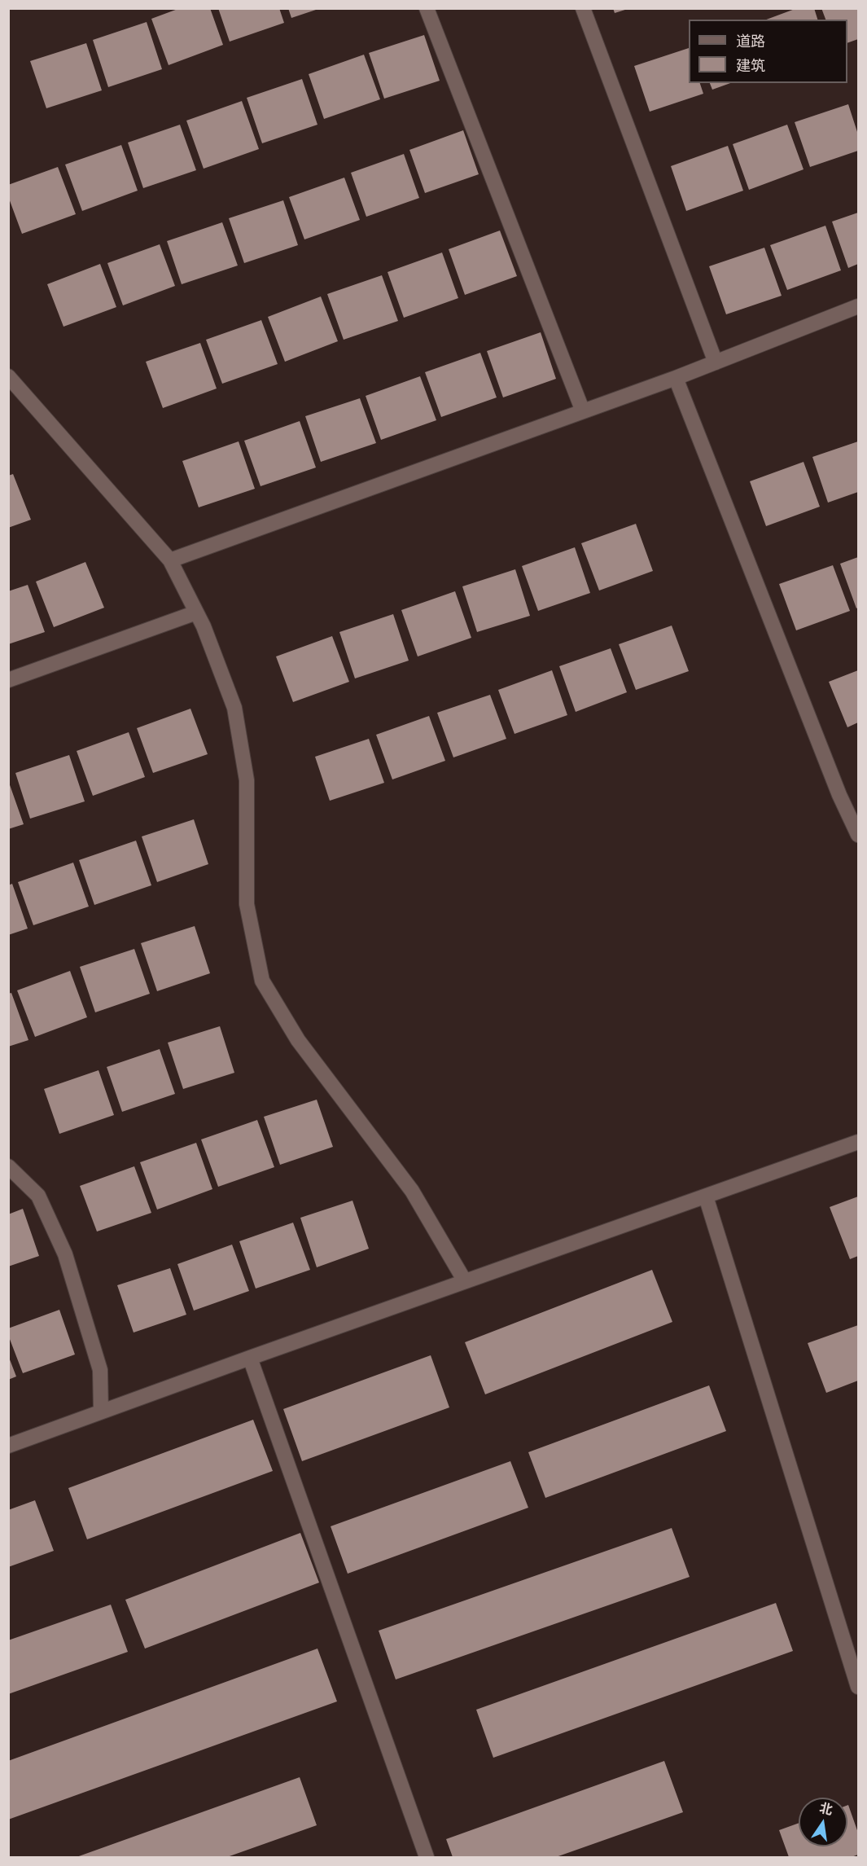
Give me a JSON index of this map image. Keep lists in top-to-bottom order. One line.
{"legend":["道路","建筑"],"north":"top"}
